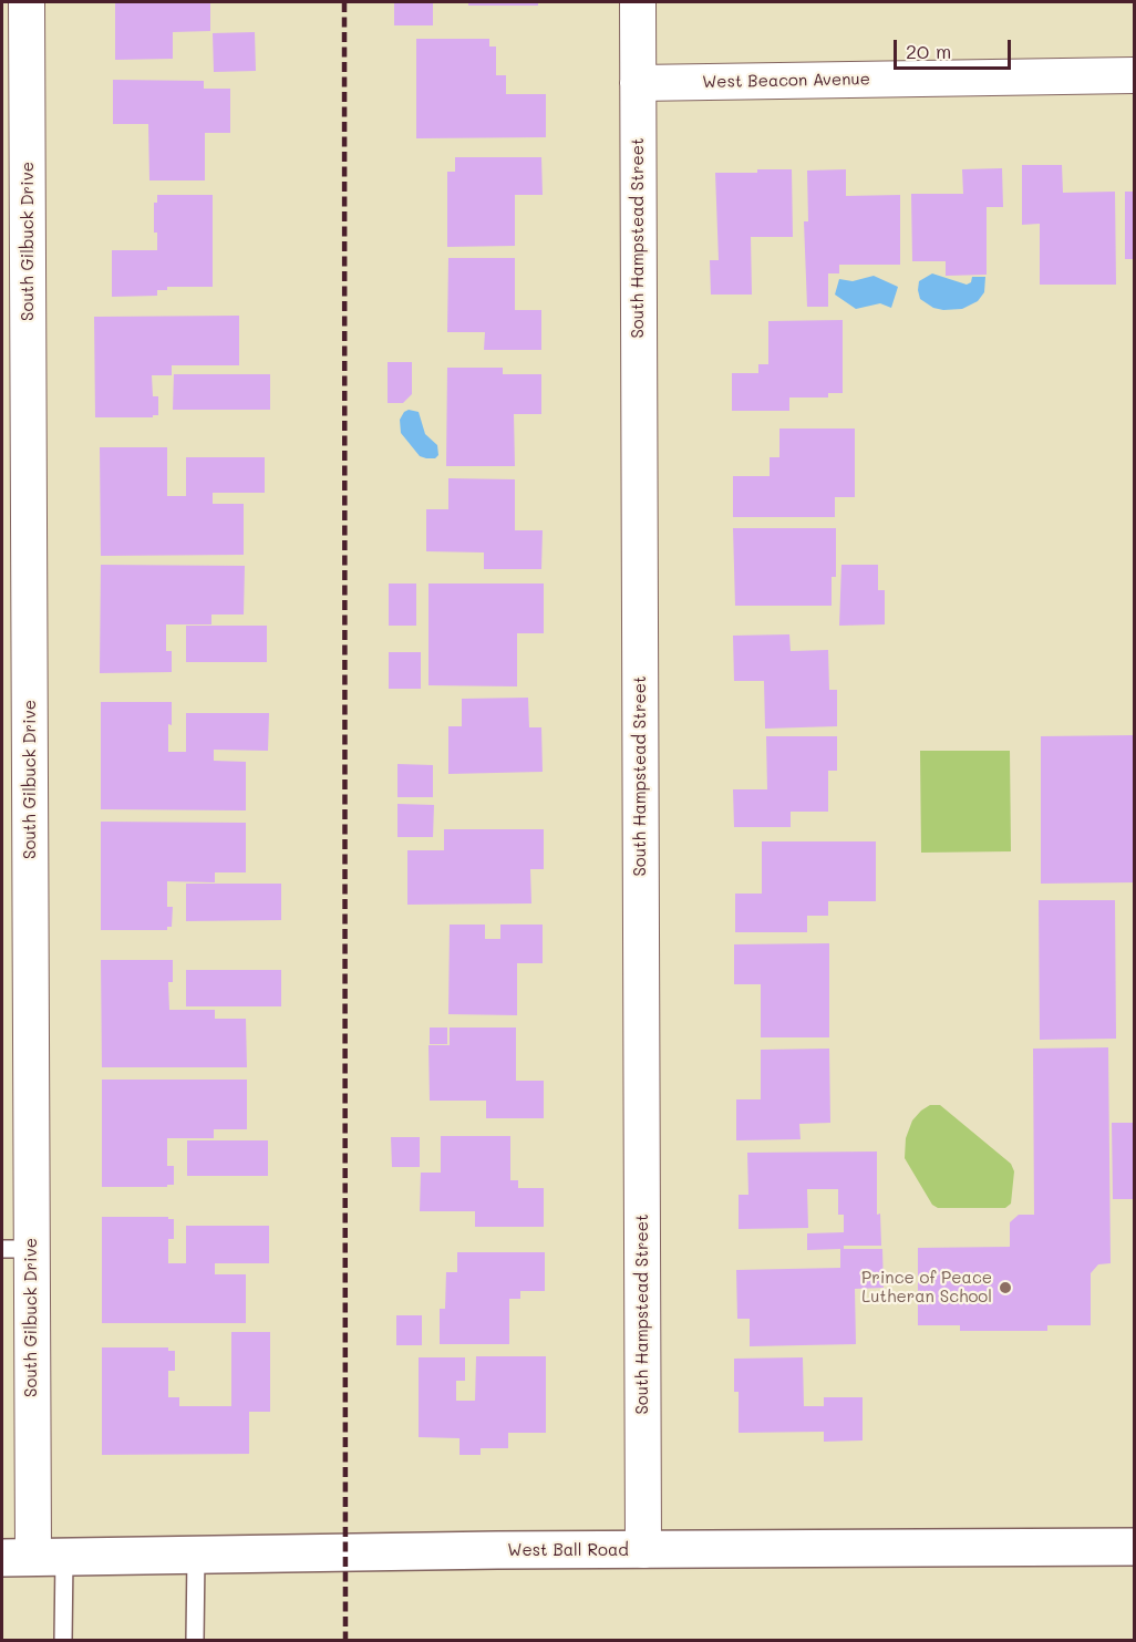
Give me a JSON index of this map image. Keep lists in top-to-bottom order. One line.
{"streets":{"main road":["West Ball Road"],"street":["West Beacon Avenue","South Hampstead Street","South Gilbuck Drive"]},"crossings":[["West Beacon Avenue","South Hampstead Street"],["South Hampstead Street","West Ball Road"],["South Gilbuck Drive","West Ball Road"]],"places":["Prince of Peace Lutheran School"],"scale_bar":"20 m"}
